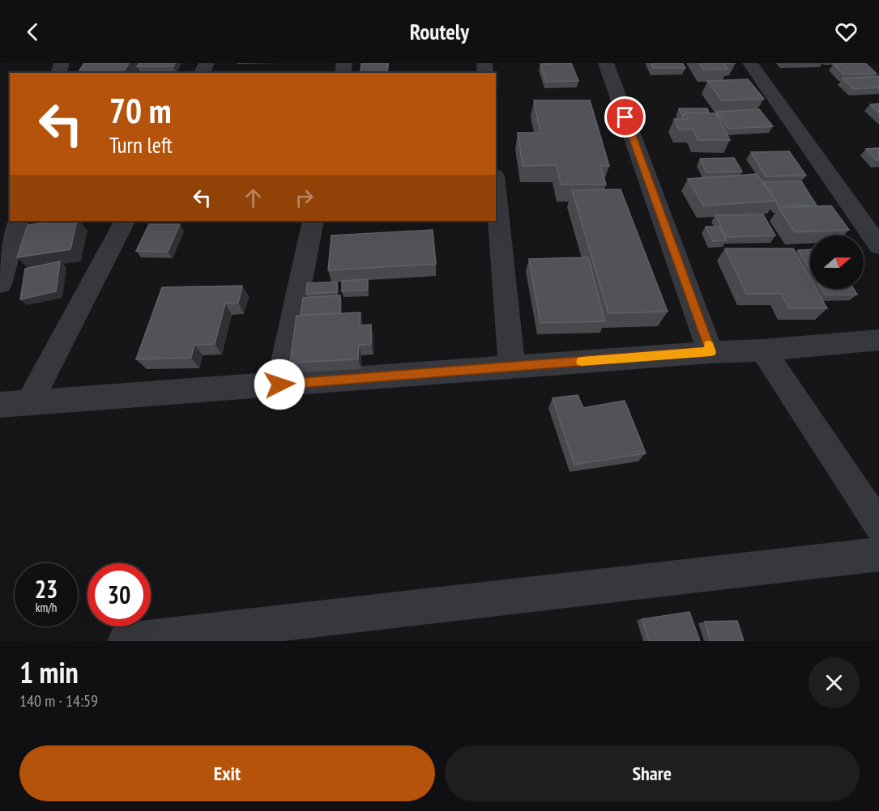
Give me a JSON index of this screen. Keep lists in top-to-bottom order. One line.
{"north":"right","page":{"header":"Routely","turn":["70 m","Turn left"],"speed":"23 km/h","limit":"30","heading":["1 min","140 m · 14:59"],"buttons":["Exit","Share"]}}
